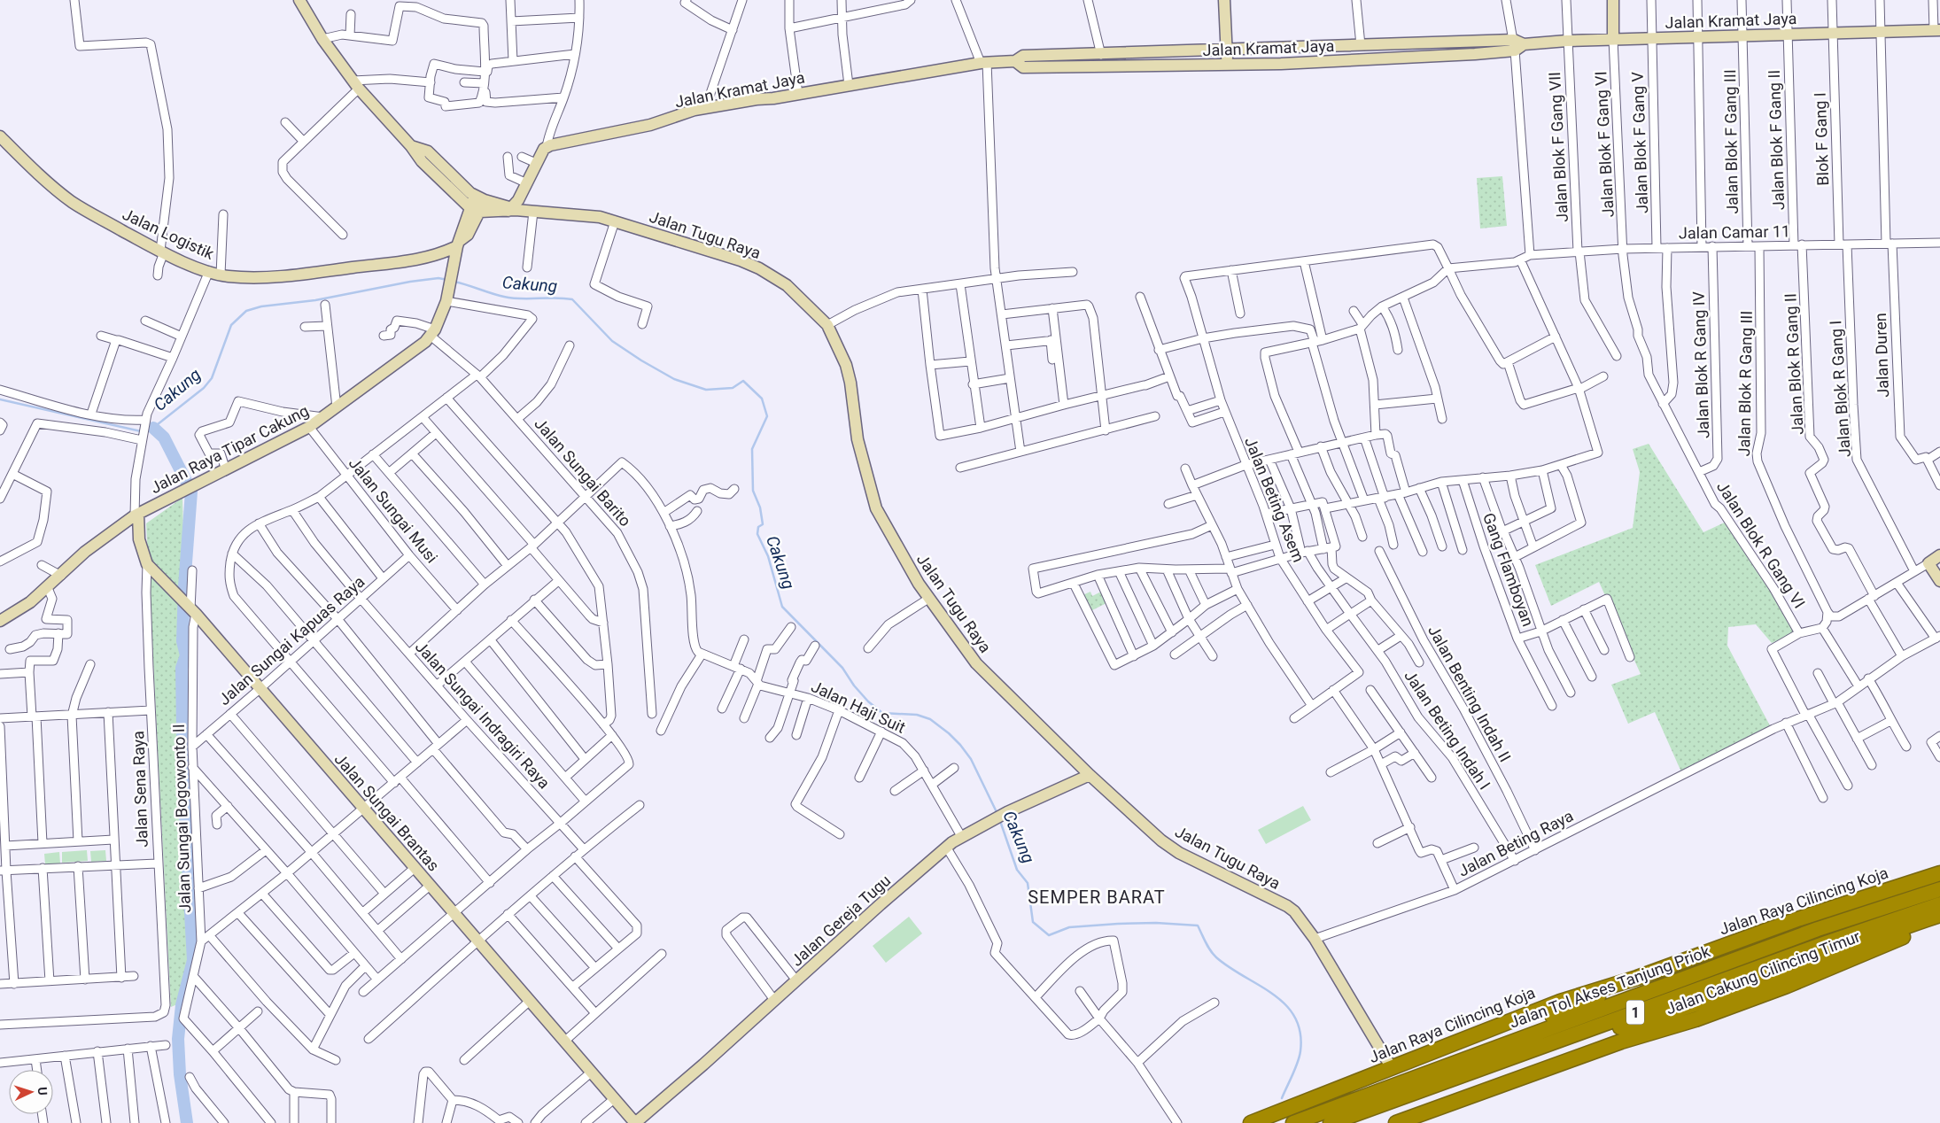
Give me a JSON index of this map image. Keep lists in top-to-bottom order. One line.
{"streets":{"highway":["Jalan Raya Cilincing Koja","Jalan Cakung Cilincing Timur","Jalan Tol Akses Tanjung Priok","1"],"street":["Jalan Kramat Jaya","Blok F Gang I","Jalan Blok F Gang II","Jalan Blok F Gang III","Jalan Blok F Gang V","Jalan Blok F Gang VI","Jalan Blok F Gang VII","Jalan Camar 11","Jalan Logistik","Jalan Tugu Raya","Jalan Duren","Jalan Blok R Gang II","Jalan Blok R Gang IV","Jalan Blok R Gang III","Jalan Blok R Gang I","Jalan Raya Tipar Cakung","Jalan Sungai Barito","Jalan Beting Asem","Jalan Sungai Musi","Jalan Blok R Gang VI","Gang Flamboyan","Jalan Sungai Kapuas Raya","Jalan Benting Indah II","Jalan Haji Suit","Jalan Sungai Indragiri Raya","Jalan Beting Indah I","Jalan Sena Raya","Jalan Sungai Brantas","Jalan Sungai Bogowonto II","Jalan Beting Raya","Jalan Gereja Tugu"]},"crossings":[["Jalan Kramat Jaya","Blok F Gang I"],["Jalan Kramat Jaya","Jalan Blok F Gang II"],["Jalan Kramat Jaya","Jalan Blok F Gang III"],["Jalan Kramat Jaya","Jalan Blok F Gang V"],["Jalan Kramat Jaya","Jalan Blok F Gang VI"],["Jalan Kramat Jaya","Jalan Blok F Gang VII"],["Jalan Kramat Jaya","Jalan Duren"],["Blok F Gang I","Jalan Camar 11"],["Blok F Gang I","Jalan Blok R Gang I"],["Jalan Blok F Gang II","Jalan Camar 11"],["Jalan Blok F Gang II","Jalan Blok R Gang II"],["Jalan Blok F Gang III","Jalan Camar 11"],["Jalan Blok F Gang V","Jalan Camar 11"],["Jalan Blok F Gang VI","Jalan Camar 11"],["Jalan Blok F Gang VI","Jalan Blok R Gang VI"],["Jalan Blok F Gang VII","Jalan Camar 11"],["Jalan Camar 11","Jalan Duren"],["Jalan Camar 11","Jalan Blok R Gang II"],["Jalan Camar 11","Jalan Blok R Gang IV"],["Jalan Camar 11","Jalan Blok R Gang III"],["Jalan Camar 11","Jalan Blok R Gang I"],["Jalan Camar 11","Jalan Blok R Gang VI"],["Jalan Logistik","Jalan Raya Tipar Cakung"],["Jalan Tugu Raya","Jalan Beting Raya"],["Jalan Tugu Raya","Jalan Raya Cilincing Koja"],["Jalan Tugu Raya","Jalan Gereja Tugu"],["Jalan Blok R Gang IV","Jalan Blok R Gang VI"],["Jalan Raya Tipar Cakung","Jalan Sungai Barito"],["Jalan Raya Tipar Cakung","Jalan Sungai Musi"],["Jalan Raya Tipar Cakung","Jalan Sungai Brantas"],["Jalan Sungai Musi","Jalan Sungai Kapuas Raya"],["Jalan Sungai Kapuas Raya","Jalan Sungai Indragiri Raya"],["Jalan Sungai Kapuas Raya","Jalan Sungai Brantas"],["Jalan Sungai Kapuas Raya","Jalan Sungai Bogowonto II"],["Jalan Benting Indah II","Jalan Beting Raya"],["Jalan Haji Suit","Jalan Gereja Tugu"],["Jalan Beting Indah I","Jalan Beting Raya"],["Jalan Sena Raya","Jalan Sungai Brantas"],["Jalan Sungai Brantas","Jalan Sungai Bogowonto II"],["Jalan Sungai Brantas","Jalan Gereja Tugu"]],"districts":["SEMPER BARAT"],"water":["Cakung"],"north":"right"}
